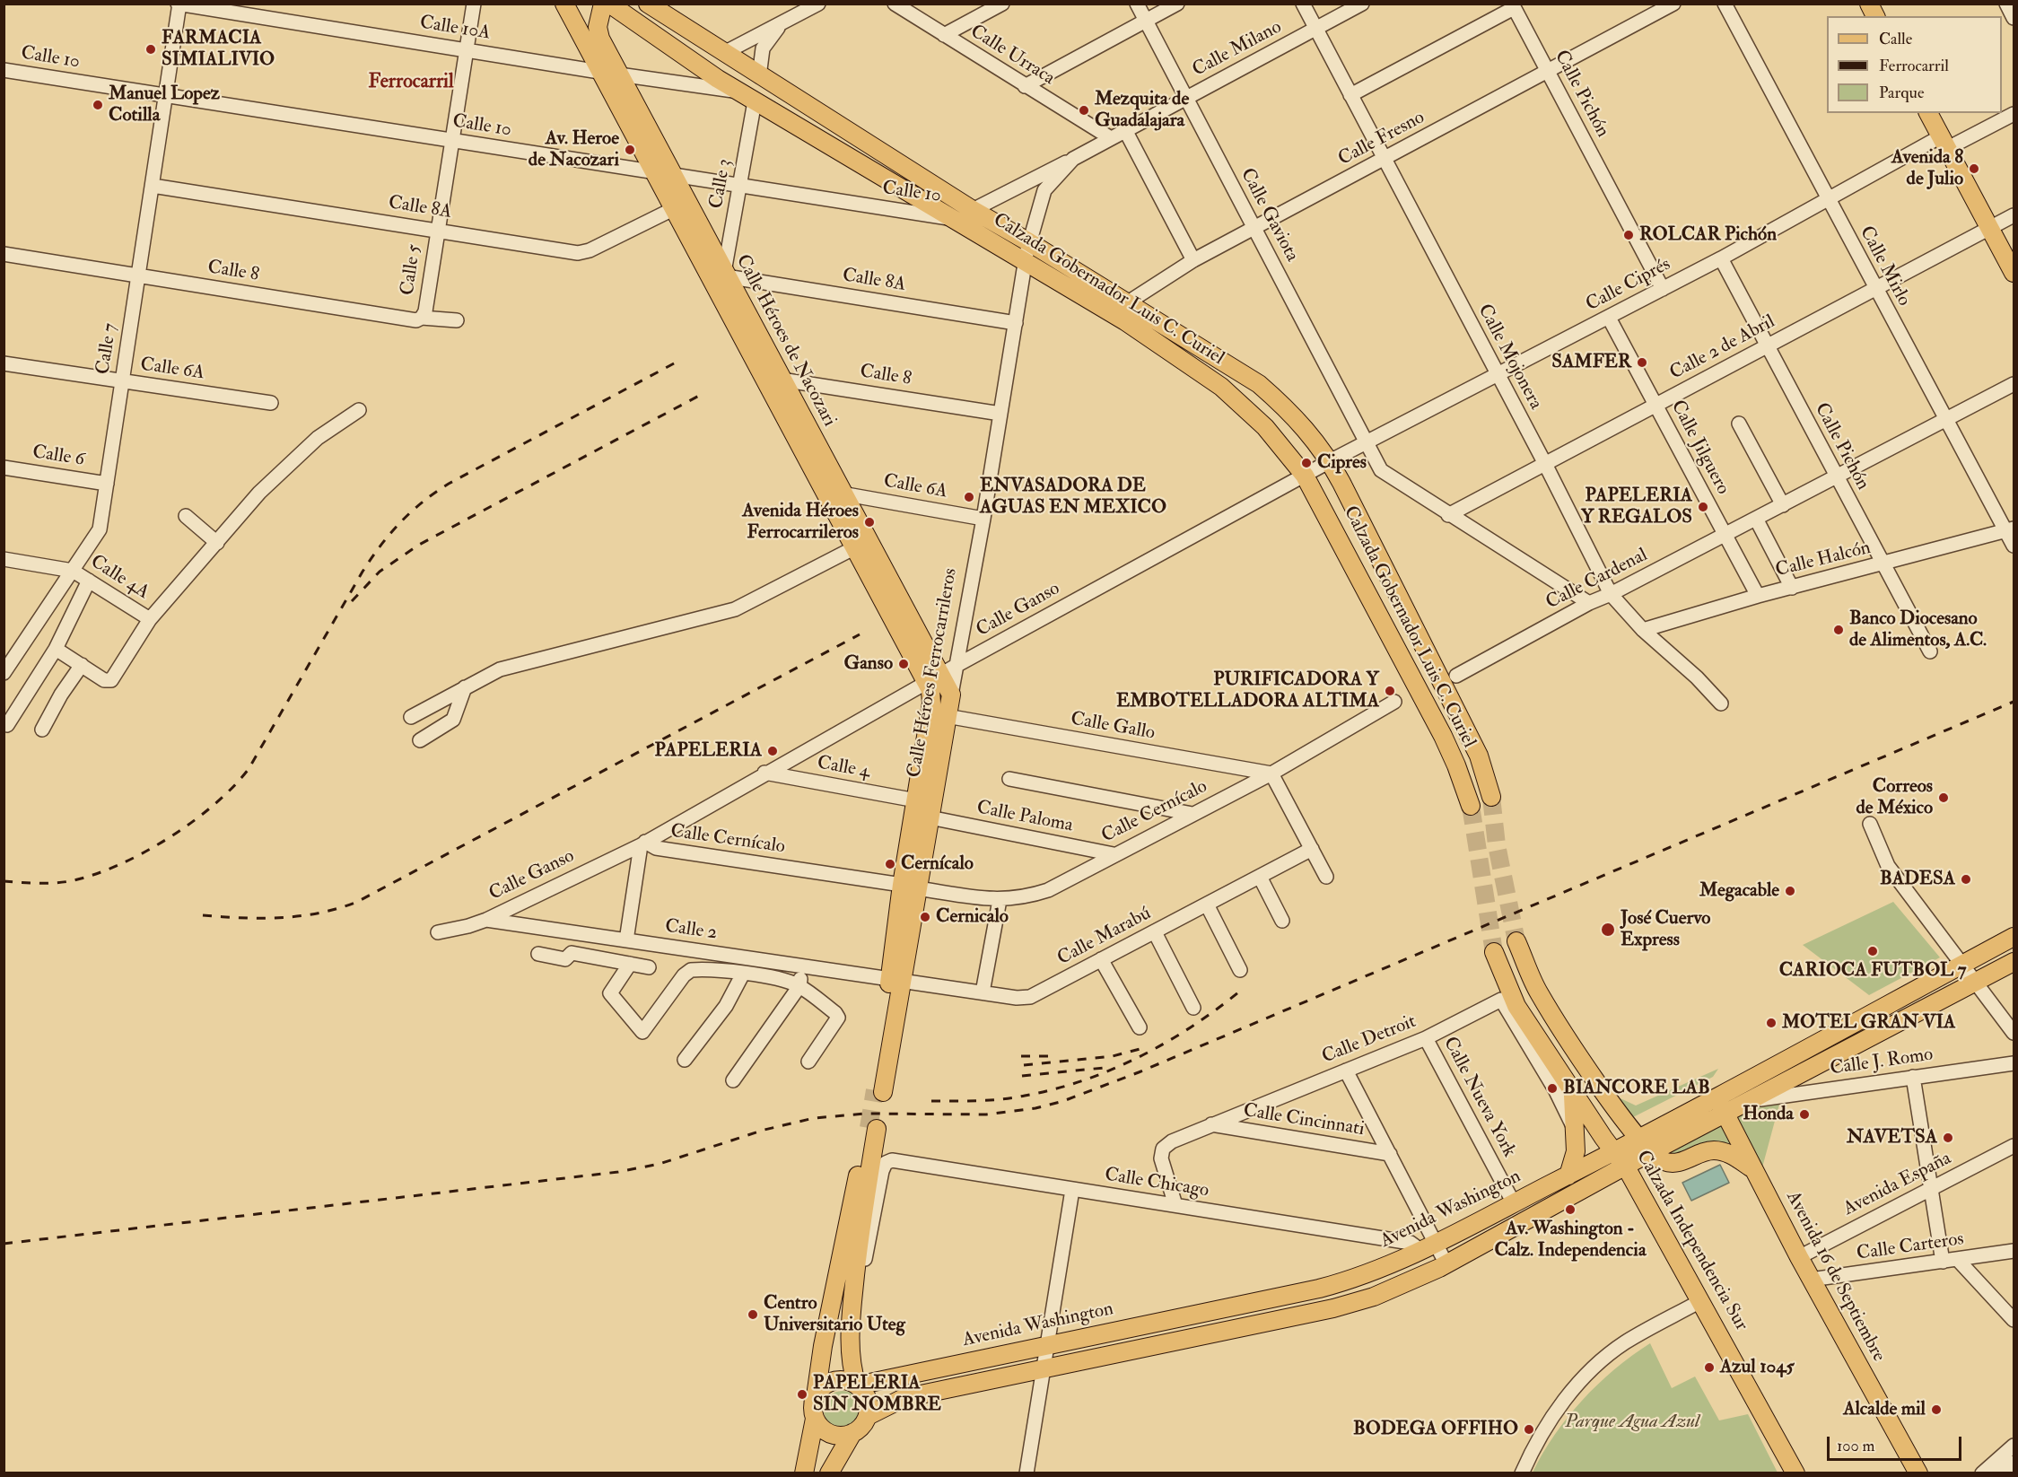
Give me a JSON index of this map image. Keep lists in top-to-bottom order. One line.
{"streets":{"main road":["Calzada Gobernador Luis C. Curiel","Calle Héroes de Nacozari","Calle Héroes Ferrocarrileros","Avenida Washington","Calzada Independencia Sur","Avenida 16 de Septiembre"],"street":["Calle 10A","Calle Milano","Calle Urraca","Calle 10","Calle Pichón","Calle Fresno","Calle 3","Calle 8A","Calle Gaviota","Calle Mirlo","Calle 5","Calle 8","Calle Ciprés","Calle 2 de Abril","Calle 7","Calle Mojonera","Calle 6A","Calle Jilguero","Calle 6","Calle Halcón","Calle 4A","Calle Cardenal","Calle Ganso","Calle Gallo","Calle 4","Calle Cernícalo","Calle Paloma","Calle 2","Calle Marabú","Calle Detroit","Calle J. Romo","Calle Nueva York","Calle Cincinnati","Calle Chicago","Avenida España","Calle Carteros"]},"crossings":[["Calle 10A","Calle 5"],["Calle 10A","Calle Héroes de Nacozari"],["Calle 10A","Calle 7"],["Calle Milano","Calle Urraca"],["Calle Milano","Calle Gaviota"],["Calle Milano","Calzada Gobernador Luis C. Curiel"],["Calle Milano","Calle Mojonera"],["Calle Milano","Calle Héroes Ferrocarrileros"],["Calle 10","Calle 3"],["Calle 10","Calle 5"],["Calle 10","Calzada Gobernador Luis C. Curiel"],["Calle 10","Calle Héroes de Nacozari"],["Calle 10","Calle 7"],["Calle Pichón","Calle Fresno"],["Calle Pichón","Calle Ciprés"],["Calle Pichón","Calle 2 de Abril"],["Calle Pichón","Calle Halcón"],["Calle Pichón","Calle Cardenal"],["Calle Fresno","Calle Gaviota"],["Calle Fresno","Calzada Gobernador Luis C. Curiel"],["Calle Fresno","Calle Mojonera"],["Calle 3","Calle 8A"],["Calle 3","Calzada Gobernador Luis C. Curiel"],["Calle 3","Calle Héroes de Nacozari"],["Calle 8A","Calle 5"],["Calle 8A","Calle Héroes de Nacozari"],["Calle 8A","Calle 7"],["Calle 8A","Calle Héroes Ferrocarrileros"],["Calle Gaviota","Calle Ciprés"],["Calle Gaviota","Calle 2 de Abril"],["Calle Gaviota","Calle Cardenal"],["Calle Mirlo","Calle Ciprés"],["Calle Mirlo","Calle 2 de Abril"],["Calle Mirlo","Calle Halcón"],["Calle Mirlo","Calle Cardenal"],["Calle 5","Calle 8"],["Calle 8","Calle Héroes de Nacozari"],["Calle 8","Calle 7"],["Calle 8","Calle Héroes Ferrocarrileros"],["Calle Ciprés","Calzada Gobernador Luis C. Curiel"],["Calle Ciprés","Calle Mojonera"],["Calle Ciprés","Calle Jilguero"],["Calle Ciprés","Calle Ganso"],["Calzada Gobernador Luis C. Curiel","Calle Ganso"],["Calzada Gobernador Luis C. Curiel","Calle Héroes Ferrocarrileros"],["Calle Héroes de Nacozari","Calle 6A"],["Calle Héroes de Nacozari","Calle Ganso"],["Calle Héroes de Nacozari","Calle Héroes Ferrocarrileros"],["Calle 2 de Abril","Calle Mojonera"],["Calle 2 de Abril","Calle Jilguero"],["Calle 7","Calle 6A"],["Calle 7","Calle 6"],["Calle 7","Calle 4A"],["Calle Mojonera","Calle Halcón"],["Calle Mojonera","Calle Cardenal"],["Calle 6A","Calle Héroes Ferrocarrileros"],["Calle Jilguero","Calle Halcón"],["Calle Jilguero","Calle Cardenal"],["Calle Ganso","Calle Héroes Ferrocarrileros"],["Calle Ganso","Calle 4"],["Calle Ganso","Calle Cernícalo"],["Calle Ganso","Calle 2"],["Calle Héroes Ferrocarrileros","Calle Gallo"],["Calle Héroes Ferrocarrileros","Calle 4"],["Calle Héroes Ferrocarrileros","Calle Cernícalo"],["Calle Héroes Ferrocarrileros","Calle Paloma"],["Calle Héroes Ferrocarrileros","Calle 2"],["Calle Héroes Ferrocarrileros","Calle Marabú"],["Calle Gallo","Calle Cernícalo"],["Calle Cernícalo","Calle Paloma"],["Calle 2","Calle Marabú"],["Calle Detroit","Calle Nueva York"],["Calle Detroit","Calle Cincinnati"],["Calle Detroit","Calle Chicago"],["Calle Nueva York","Avenida Washington"],["Calle Chicago","Avenida Washington"],["Avenida España","Avenida 16 de Septiembre"],["Avenida Washington","Calzada Independencia Sur"],["Avenida Washington","Avenida 16 de Septiembre"],["Calzada Independencia Sur","Avenida 16 de Septiembre"],["Calle Carteros","Avenida 16 de Septiembre"]],"districts":["Ferrocarril"],"parks":["Parque Agua Azul"],"places":["FARMACIA SIMIALIVIO","Manuel Lopez Cotilla","Mezquita de Guadalajara","Av. Heroe de Nacozari","Avenida 8 de Julio","ROLCAR Pichón","SAMFER","Cipres","ENVASADORA DE AGUAS EN MEXICO","PAPELERIA Y REGALOS","Avenida Héroes Ferrocarrileros","Banco Diocesano de Alimentos, A.C.","Ganso","PURIFICADORA Y EMBOTELLADORA ALTIMA","PAPELERIA","Correos de México","Cernícalo","BADESA","Megacable","Cernicalo","José Cuervo Express","CARIOCA FUTBOL 7","MOTEL GRAN VIA","BIANCORE LAB","Honda","NAVETSA","Av. Washington - Calz. Independencia","Centro Universitario Uteg","Azul 1045","PAPELERIA SIN NOMBRE","Alcalde mil","BODEGA OFFIHO"],"legend":["Calle","Ferrocarril","Parque"],"scale_bar":"100 m"}
